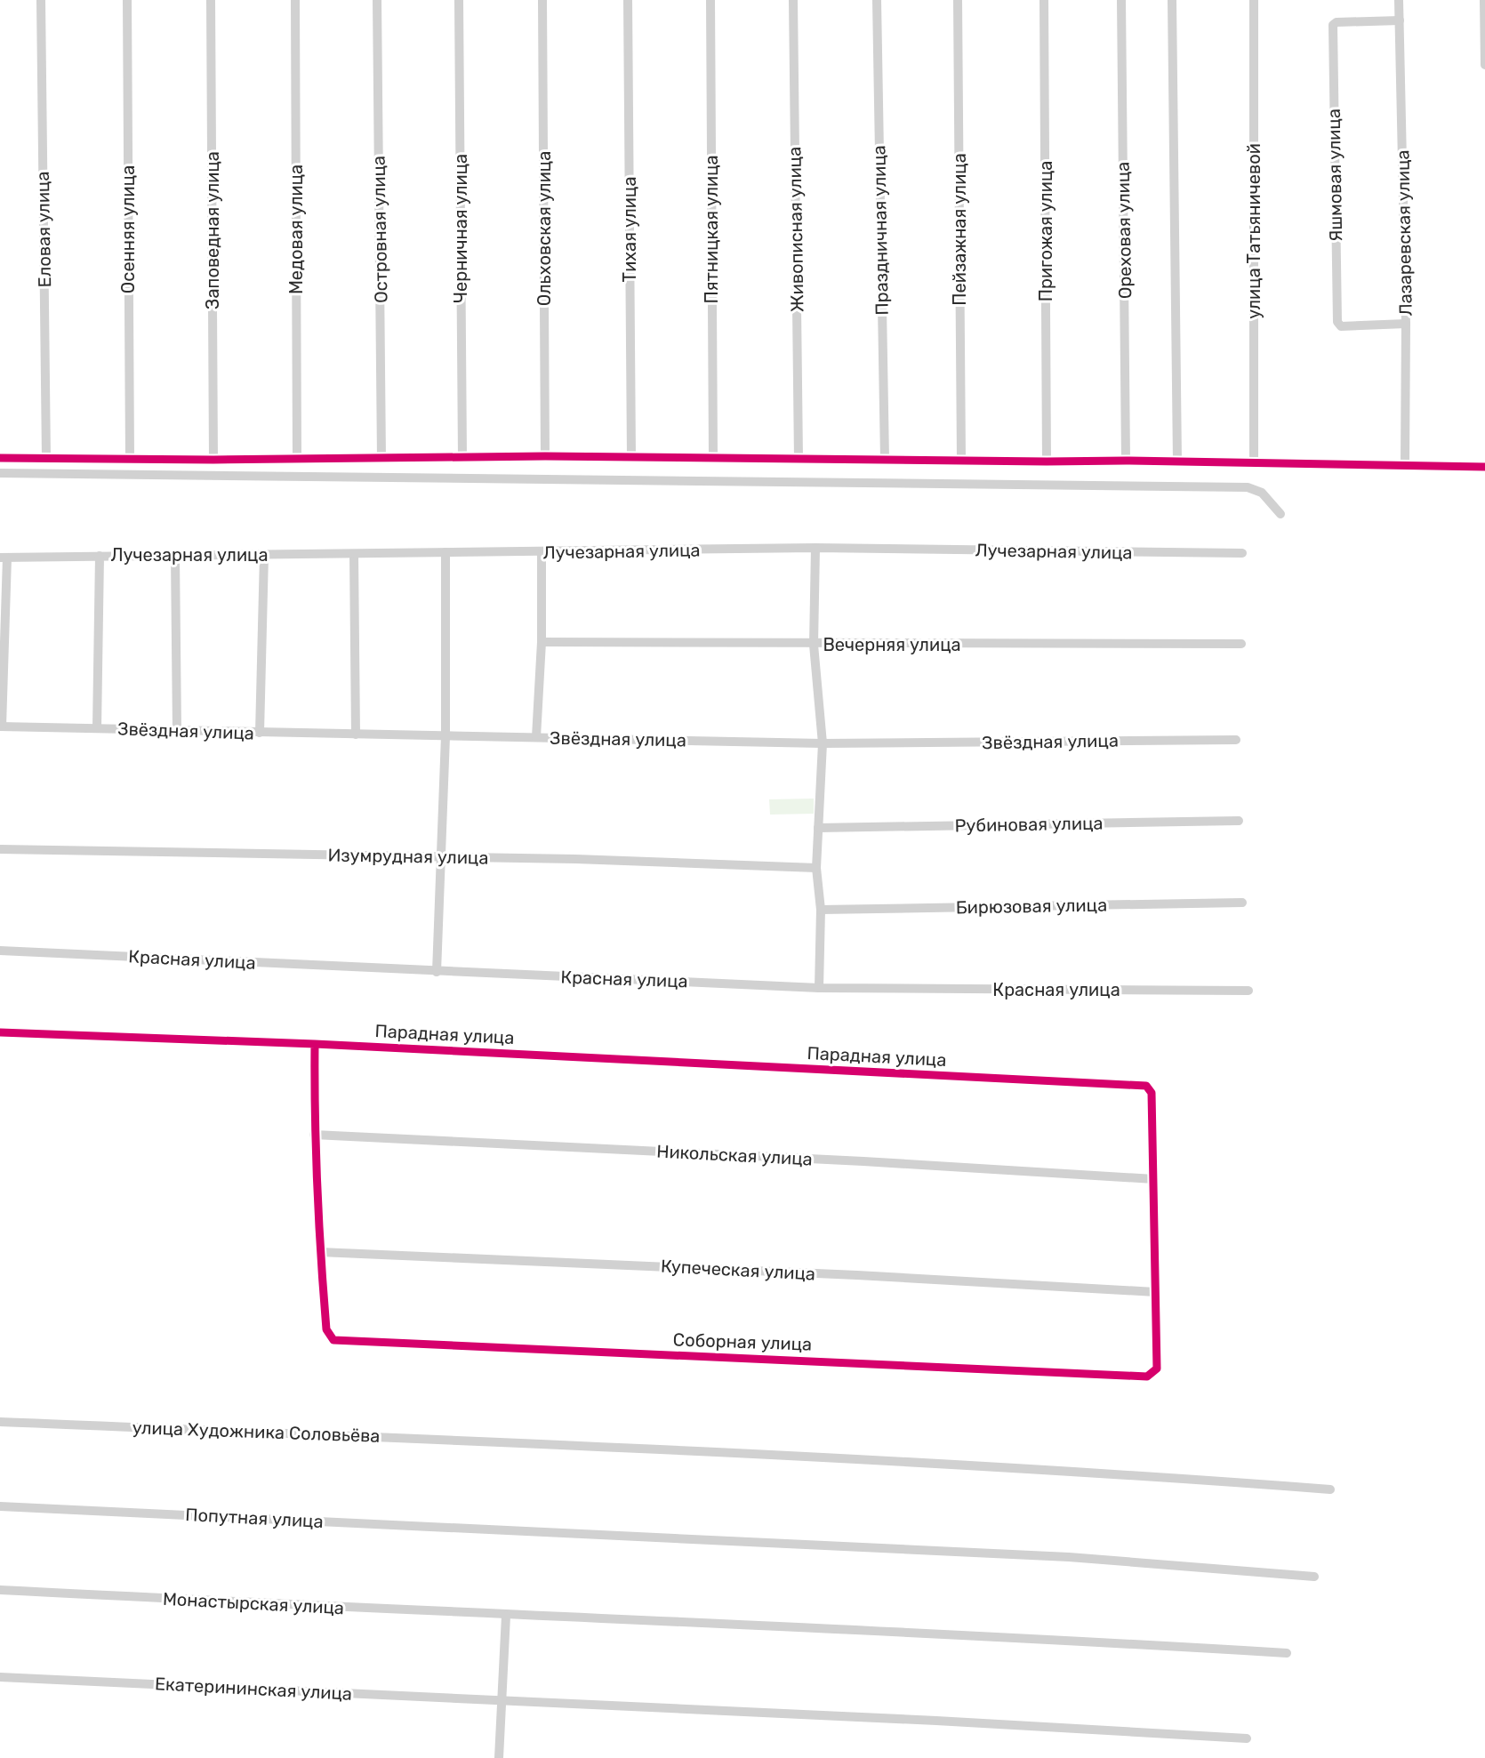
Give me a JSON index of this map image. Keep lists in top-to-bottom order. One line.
{"streets":{"street":["Яшмовая улица","Черничная улица","Ольховская улица","Еловая улица","Осенняя улица","Медовая улица","Островная улица","Тихая улица","Пятницкая улица","Живописная улица","Пейзажная улица","Заповедная улица","Праздничная улица","Ореховая улица","Пригожая улица","улица Татьяничевой","Лазаревская улица","Лучезарная улица","Вечерняя улица","Звёздная улица","Рубиновая улица","Изумрудная улица","Бирюзовая улица","Красная улица","Парадная улица","Никольская улица","Купеческая улица","Соборная улица","улица Художника Соловьёва","Попутная улица","Монастырская улица","Екатерининская улица"]},"crossings":[["Яшмовая улица","Лазаревская улица"],["Парадная улица","Никольская улица"],["Парадная улица","Купеческая улица"],["Парадная улица","Соборная улица"],["Купеческая улица","Соборная улица"]]}
